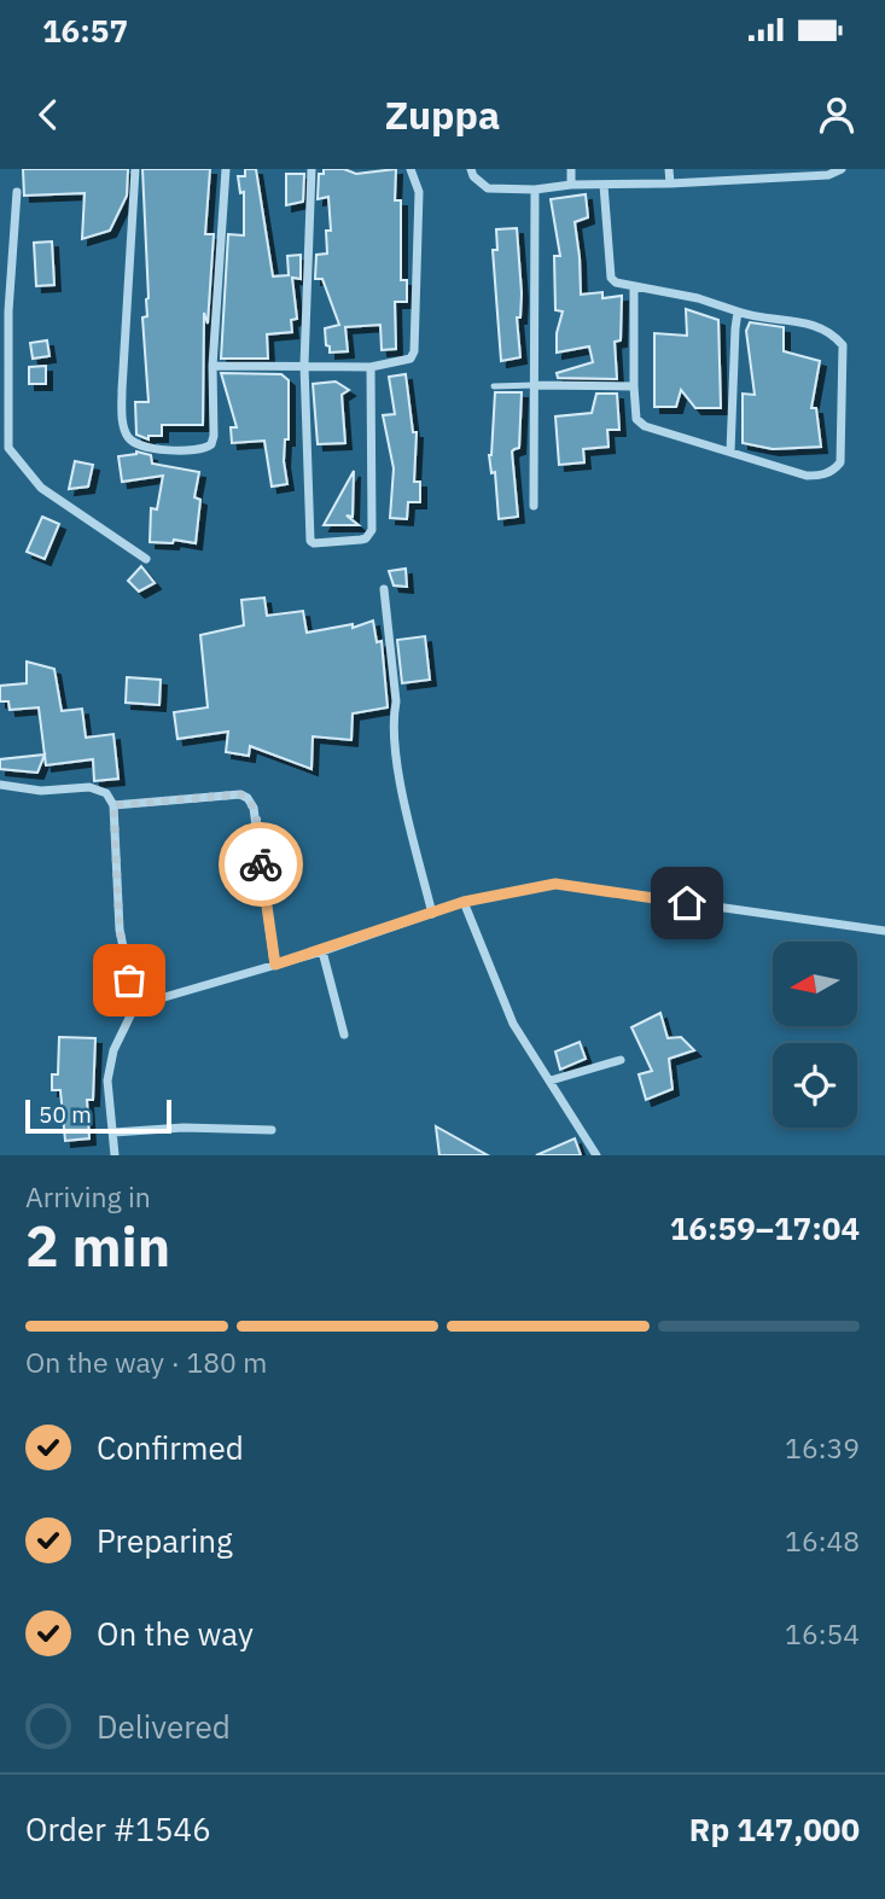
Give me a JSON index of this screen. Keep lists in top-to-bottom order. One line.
{"scale_bar":"50 m","north":"left","page":{"status":"16:57","header":"Zuppa","scale":"50 m","heading":["2 min","Arriving in","16:59–17:04"],"panel":["Order #1546","Rp 147,000"],"bar":"On the way · 180 m","list":[["Confirmed","16:39"],["Preparing","16:48"],["On the way","16:54"],"Delivered"]}}
